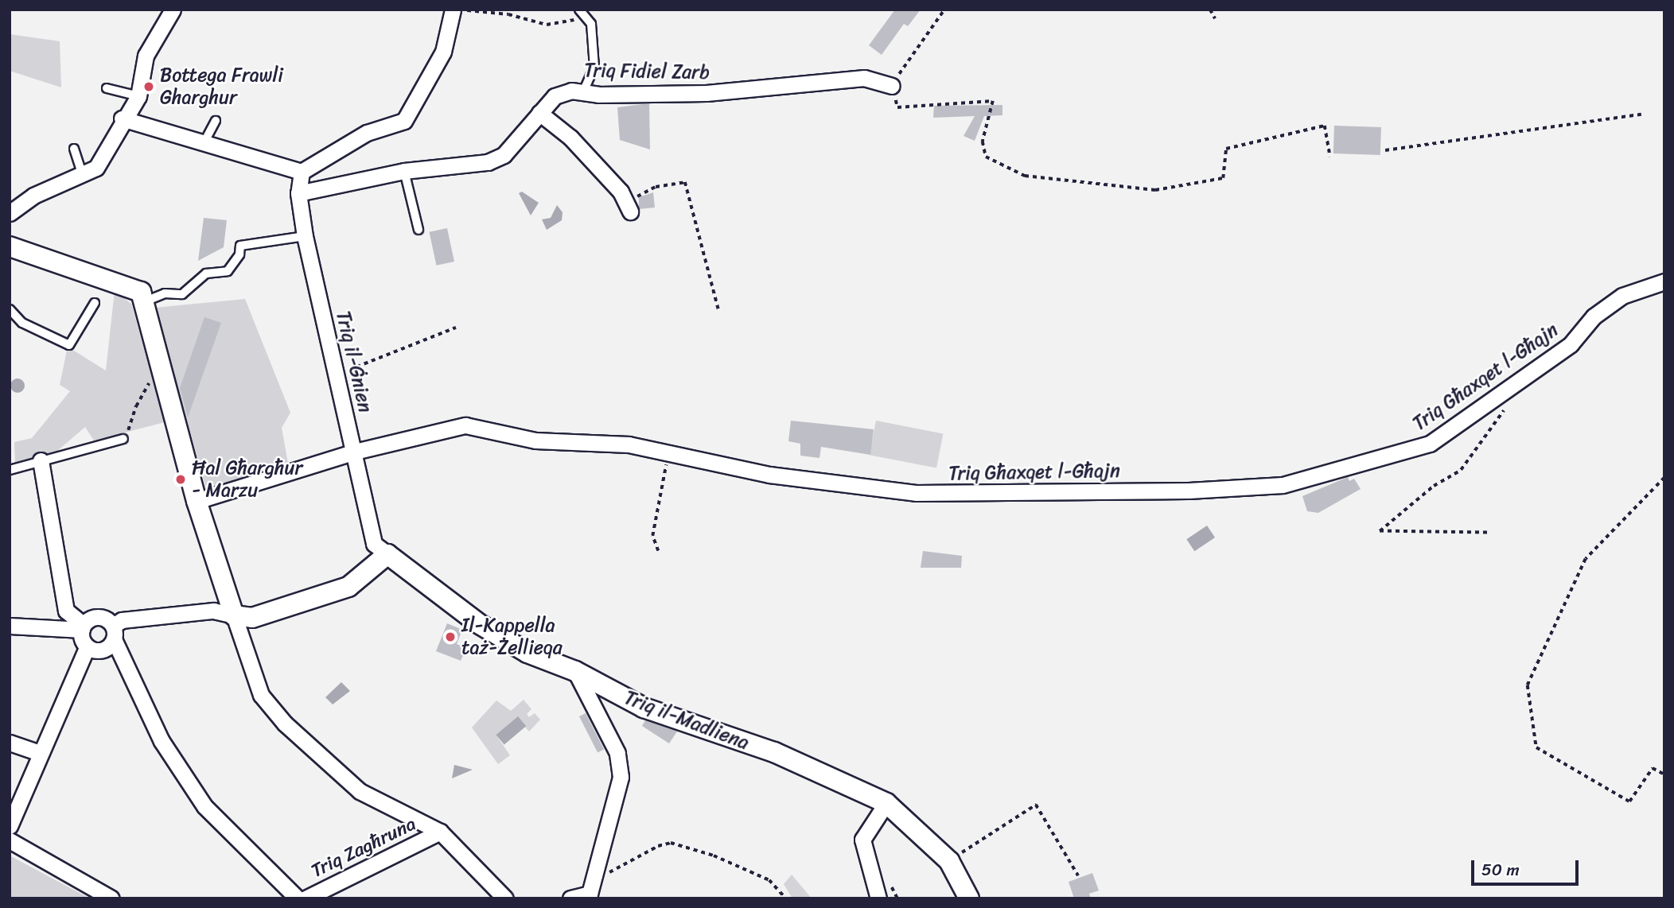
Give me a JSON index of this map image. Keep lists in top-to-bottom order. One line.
{"streets":{"street":["Triq Fidiel Zarb","Triq il-Ġnien","Triq Għaxqet l-Għajn","Triq il-Madliena","Triq Zagħruna"]},"crossings":[["Triq Fidiel Zarb","Triq il-Ġnien"],["Triq il-Ġnien","Triq Għaxqet l-Għajn"],["Triq il-Ġnien","Triq il-Madliena"]],"places":["Bottega Frawli Gharghur","Ħal Għargħur - Marzu","Il-Kappella taż-Żellieqa"],"scale_bar":"50 m"}
